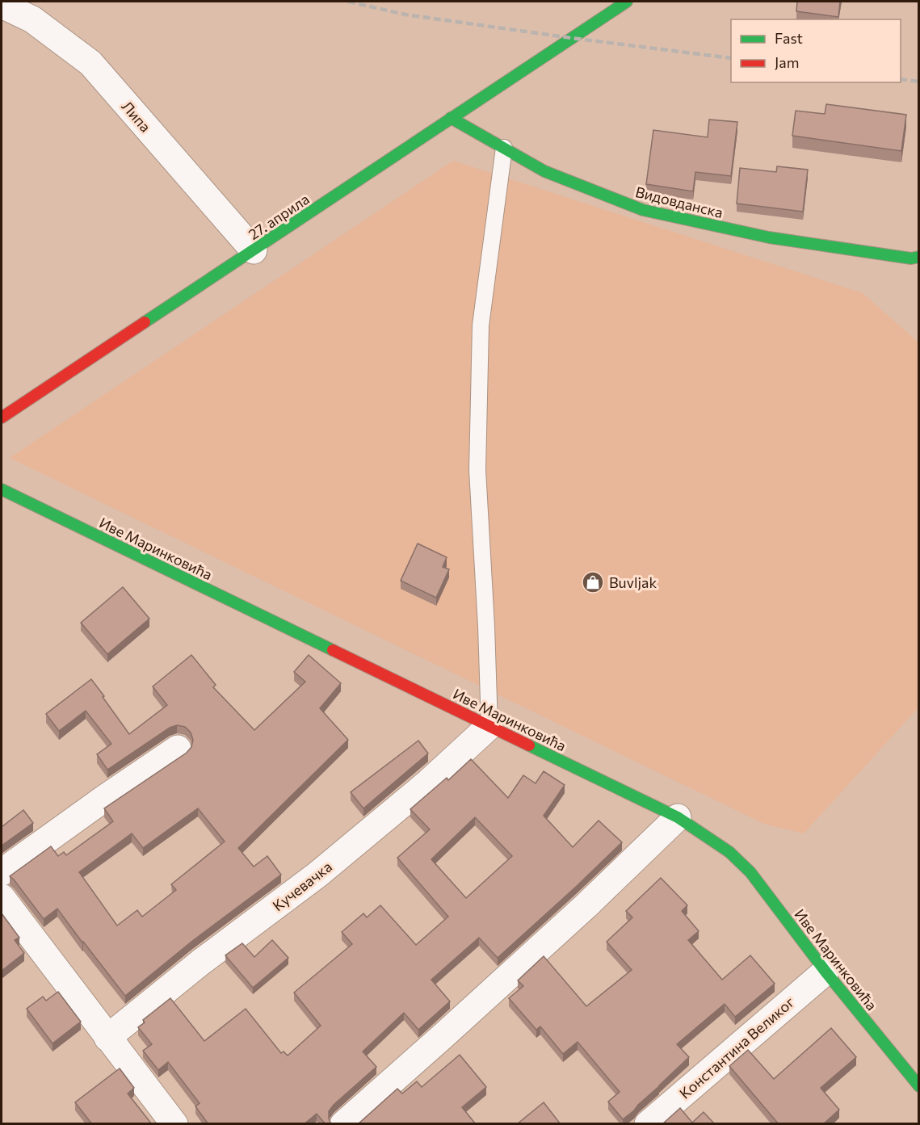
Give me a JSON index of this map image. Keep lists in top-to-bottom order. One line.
{"streets":{"street":["Липа","Видовданска","27. априла","Иве Маринковића","Кучевачка","Константина Великог"]},"crossings":[["Липа","27. априла"],["Видовданска","27. априла"],["Иве Маринковића","Кучевачка"],["Иве Маринковића","Константина Великог"]],"places":{"shop":["Buvljak"]},"legend":["Fast","Jam"]}
